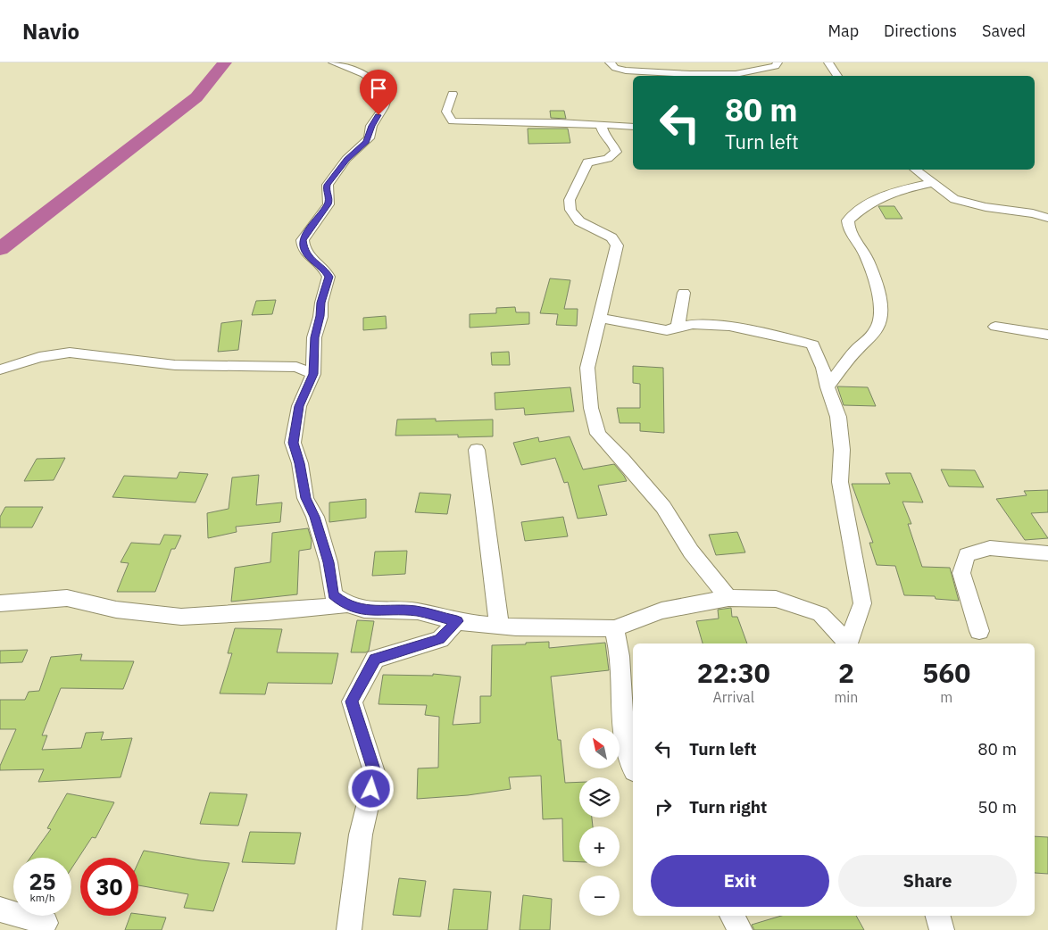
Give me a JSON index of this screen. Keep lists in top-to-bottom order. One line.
{"north":"top left","page":{"header":"Navio","nav":["Map","Directions","Saved"],"turn":["80 m","Turn left"],"eta":["22:30","Arrival","2","min","560","m"],"list":[{"name":"Turn left","value":"80 m"},{"name":"Turn right","value":"50 m"}],"map_buttons":["+","−"],"buttons":["Exit","Share"],"speed":"25 km/h","limit":"30"}}
